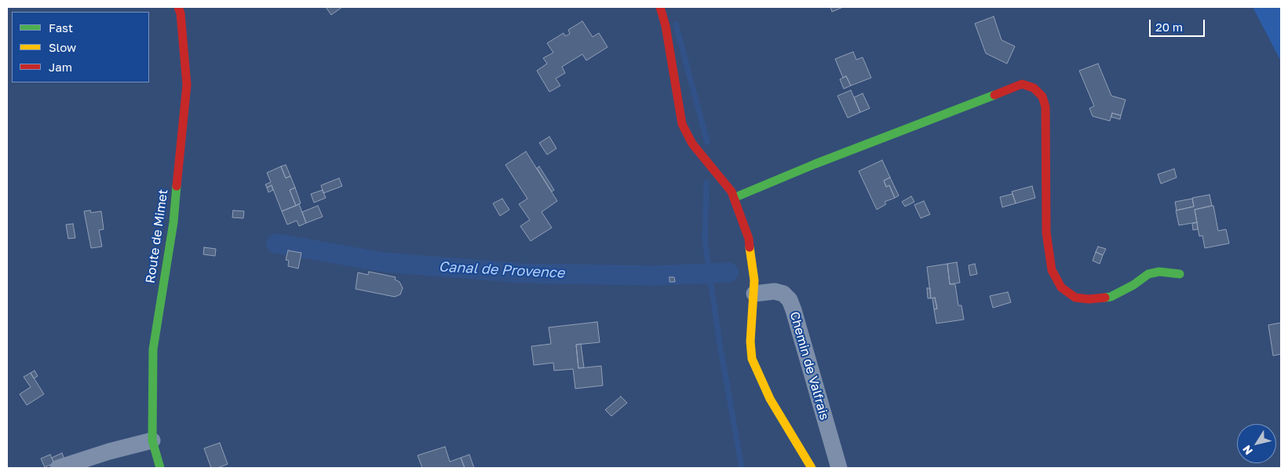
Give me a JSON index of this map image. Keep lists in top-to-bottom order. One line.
{"streets":{"street":["Route de Mimet","Chemin de Valfrais"]},"water":["Canal de Provence"],"legend":["Fast","Slow","Jam"],"scale_bar":"20 m","north":"bottom left"}
